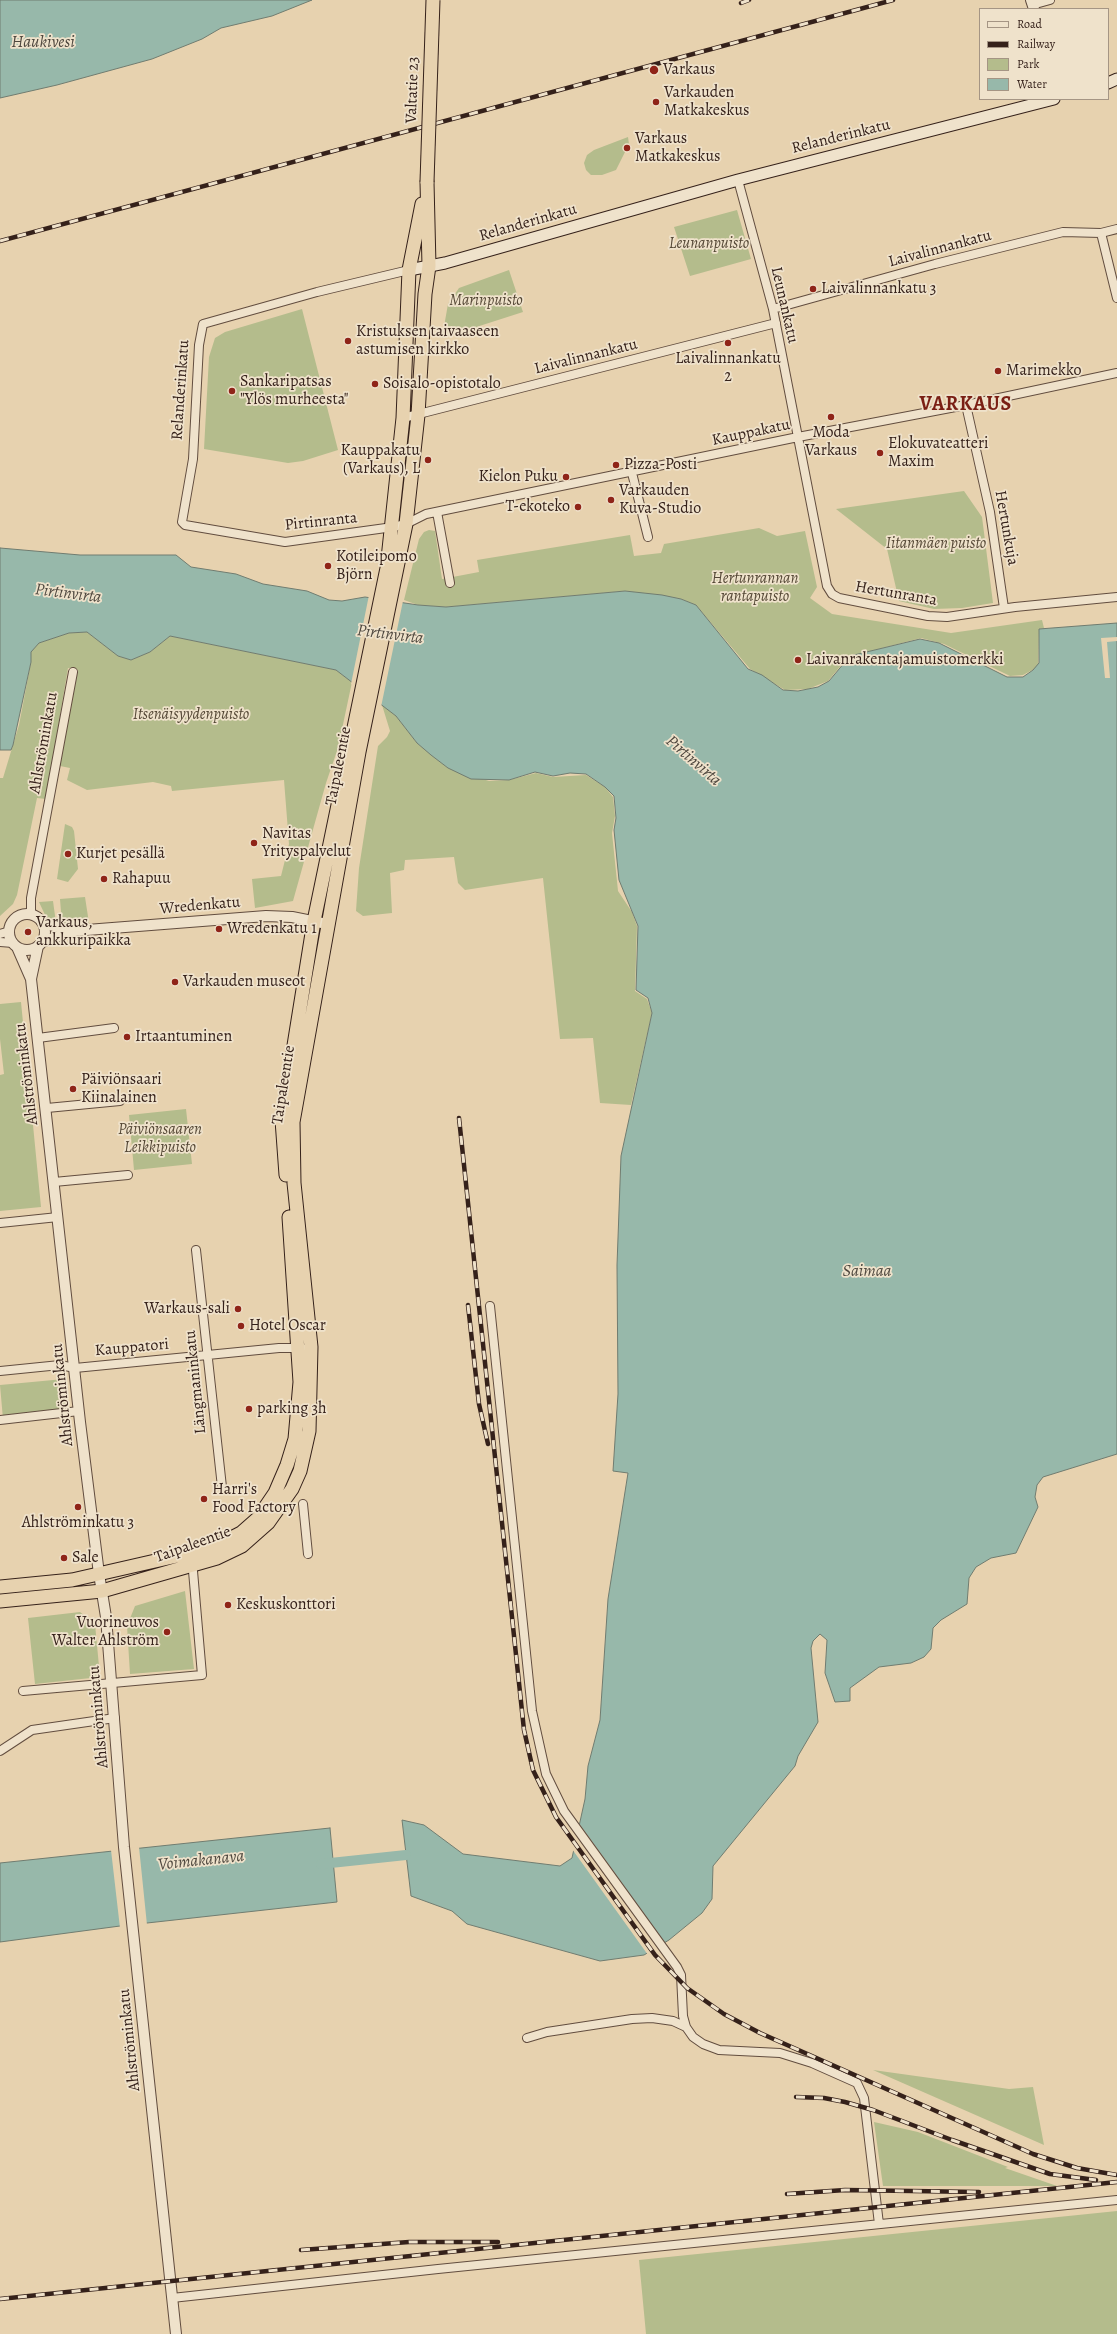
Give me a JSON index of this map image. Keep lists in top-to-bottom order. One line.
{"streets":{"highway":["Valtatie 23","Taipaleentie"],"main road":["Relanderinkatu"],"street":["Laivalinnankatu","Leunankatu","Kauppakatu","Pirtinranta","Hertunkuja","Hertunranta","Ahlströminkatu","Wredenkatu","Kauppatori","Längmaninkatu"]},"crossings":[["Valtatie 23","Relanderinkatu"],["Valtatie 23","Laivalinnankatu"],["Valtatie 23","Taipaleentie"],["Relanderinkatu","Leunankatu"],["Relanderinkatu","Pirtinranta"],["Laivalinnankatu","Leunankatu"],["Laivalinnankatu","Taipaleentie"],["Leunankatu","Kauppakatu"],["Leunankatu","Hertunranta"],["Kauppakatu","Pirtinranta"],["Kauppakatu","Hertunkuja"],["Kauppakatu","Hertunranta"],["Kauppakatu","Taipaleentie"],["Pirtinranta","Taipaleentie"],["Hertunkuja","Hertunranta"],["Ahlströminkatu","Taipaleentie"],["Ahlströminkatu","Wredenkatu"],["Ahlströminkatu","Kauppatori"],["Taipaleentie","Wredenkatu"],["Taipaleentie","Kauppatori"],["Kauppatori","Längmaninkatu"]],"districts":["VARKAUS"],"water":["Haukivesi","Pirtinvirta","Saimaa","Voimakanava"],"parks":["Leunanpuisto","Marinpuisto","Iitanmäen puisto","Hertunrannan rantapuisto","Itsenäisyydenpuisto","Päiviönsaaren Leikkipuisto"],"places":["Varkaus","Varkauden Matkakeskus","Varkaus Matkakeskus","Laivalinnankatu 3","Kristuksen taivaaseen astumisen kirkko","Laivalinnankatu 2","Marimekko","Soisalo-opistotalo","Sankaripatsas \"Ylös murheesta\"","Moda Varkaus","Elokuvateatteri Maxim","Kauppakatu (Varkaus), L","Pizza-Posti","Kielon Puku","Varkauden Kuva-Studio","T-ekoteko","Kotileipomo Björn","Laivanrakentajamuistomerkki","Navitas Yrityspalvelut","Kurjet pesällä","Rahapuu","Wredenkatu 1","Varkaus, ankkuripaikka","Varkauden museot","Irtaantuminen","Päiviönsaari Kiinalainen","Warkaus-sali","Hotel Oscar","parking 3h","Harri's Food Factory","Ahlströminkatu 3","Sale","Keskuskonttori","Vuorineuvos Walter Ahlström"],"legend":["Road","Railway","Park","Water"]}
